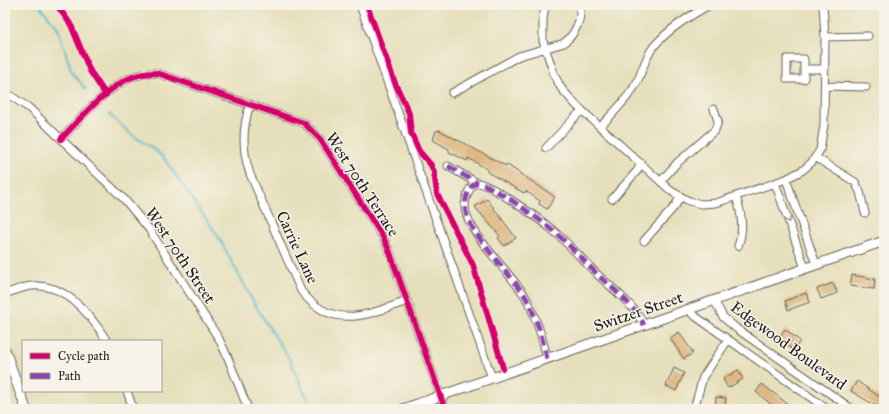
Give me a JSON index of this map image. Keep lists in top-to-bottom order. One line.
{"streets":{"street":["West 70th Terrace","Carrie Lane","West 70th Street","Switzer Street","Edgewood Boulevard"]},"crossings":[["West 70th Terrace","Carrie Lane"],["West 70th Terrace","West 70th Street"],["West 70th Terrace","Switzer Street"],["Switzer Street","Edgewood Boulevard"]],"legend":["Cycle path","Path"]}
